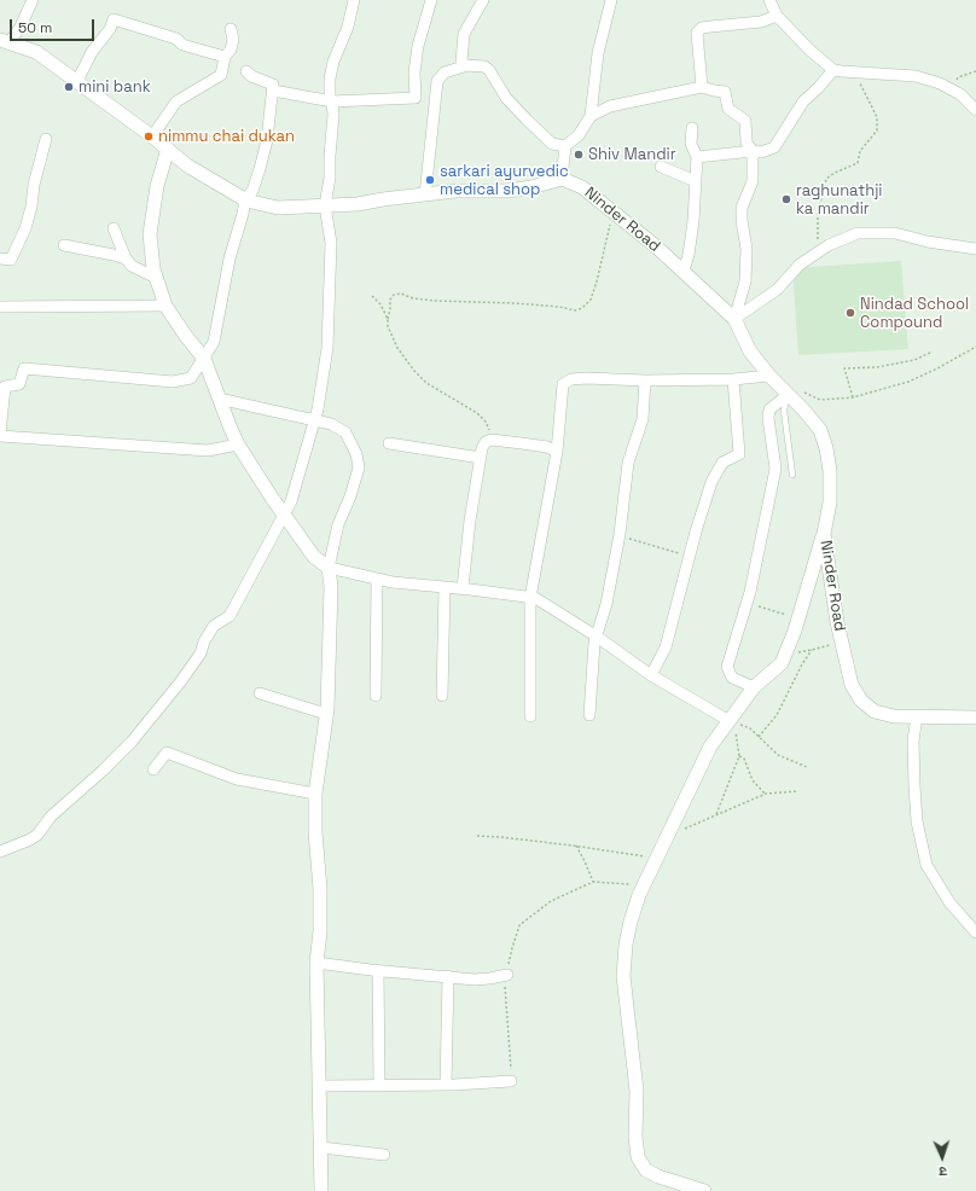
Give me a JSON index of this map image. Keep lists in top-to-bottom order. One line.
{"streets":{"street":["Ninder Road"]},"places":["mini bank","nimmu chai dukan","Shiv Mandir","sarkari ayurvedic medical shop","raghunathji ka mandir","Nindad School Compound"],"scale_bar":"50 m","north":"bottom"}
